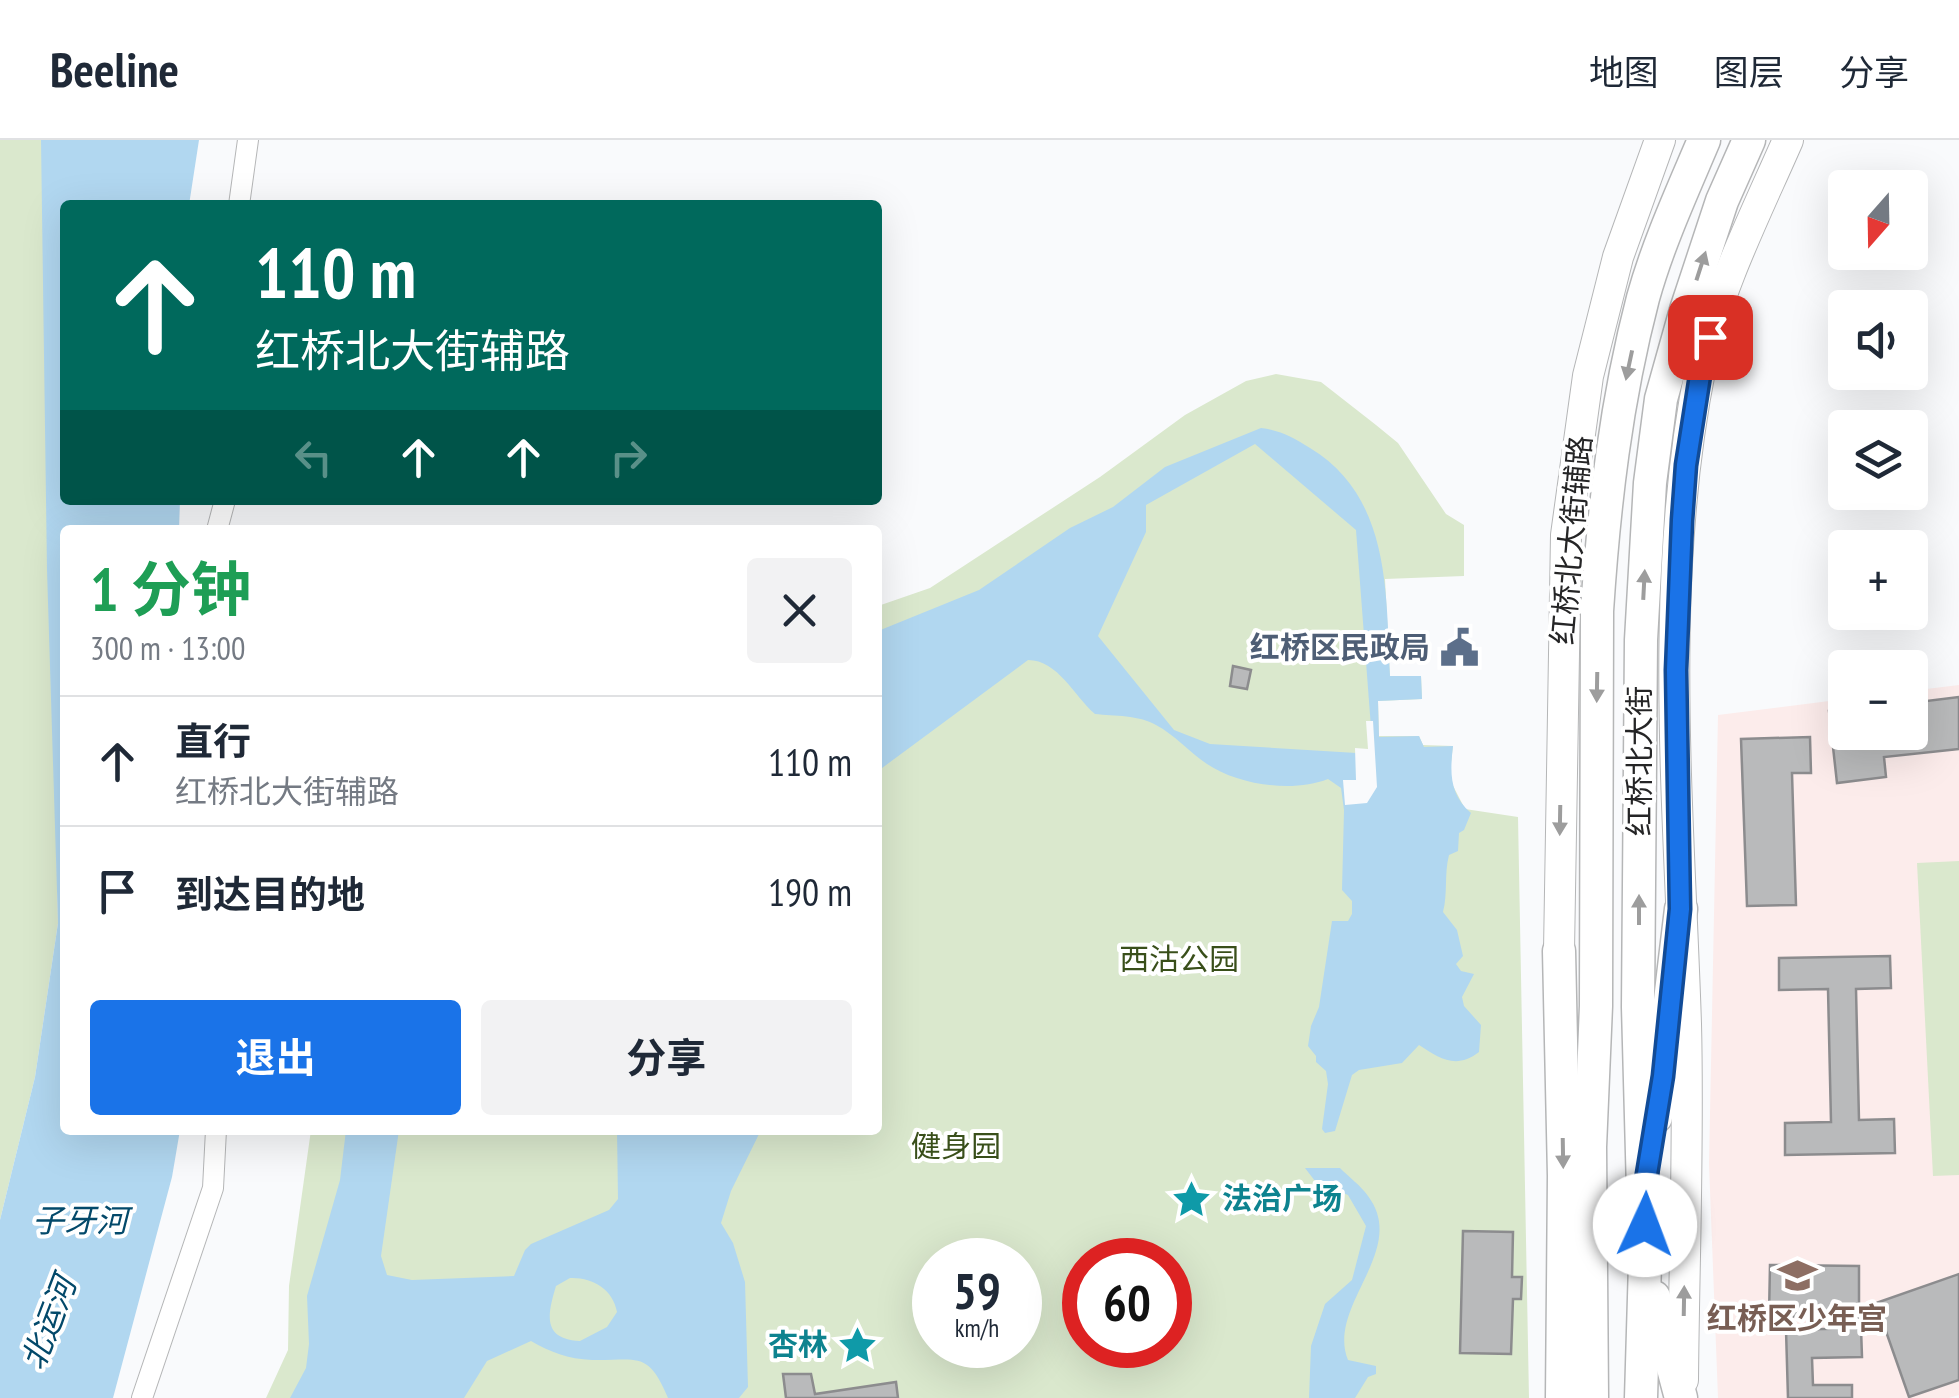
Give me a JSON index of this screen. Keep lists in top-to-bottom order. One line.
{"streets":{"main road":["红桥北大街辅路","红桥北大街"]},"water":["子牙河","北运河"],"parks":["西沽公园","健身园"],"places":{"public building":["红桥区民政局"],"place":["法治广场","杏林"],"school or university":["红桥区少年宫"]},"north":"bottom","page":{"header":"Beeline","nav":["地图","图层","分享"],"map_buttons":["+","−"],"turn":["110 m","红桥北大街辅路"],"heading":["1 分钟","300 m · 13:00"],"list":[{"name":"直行","note":"红桥北大街辅路","value":"110 m"},{"name":"到达目的地","value":"190 m"}],"buttons":["退出","分享"],"speed":"59 km/h","limit":"60"}}
